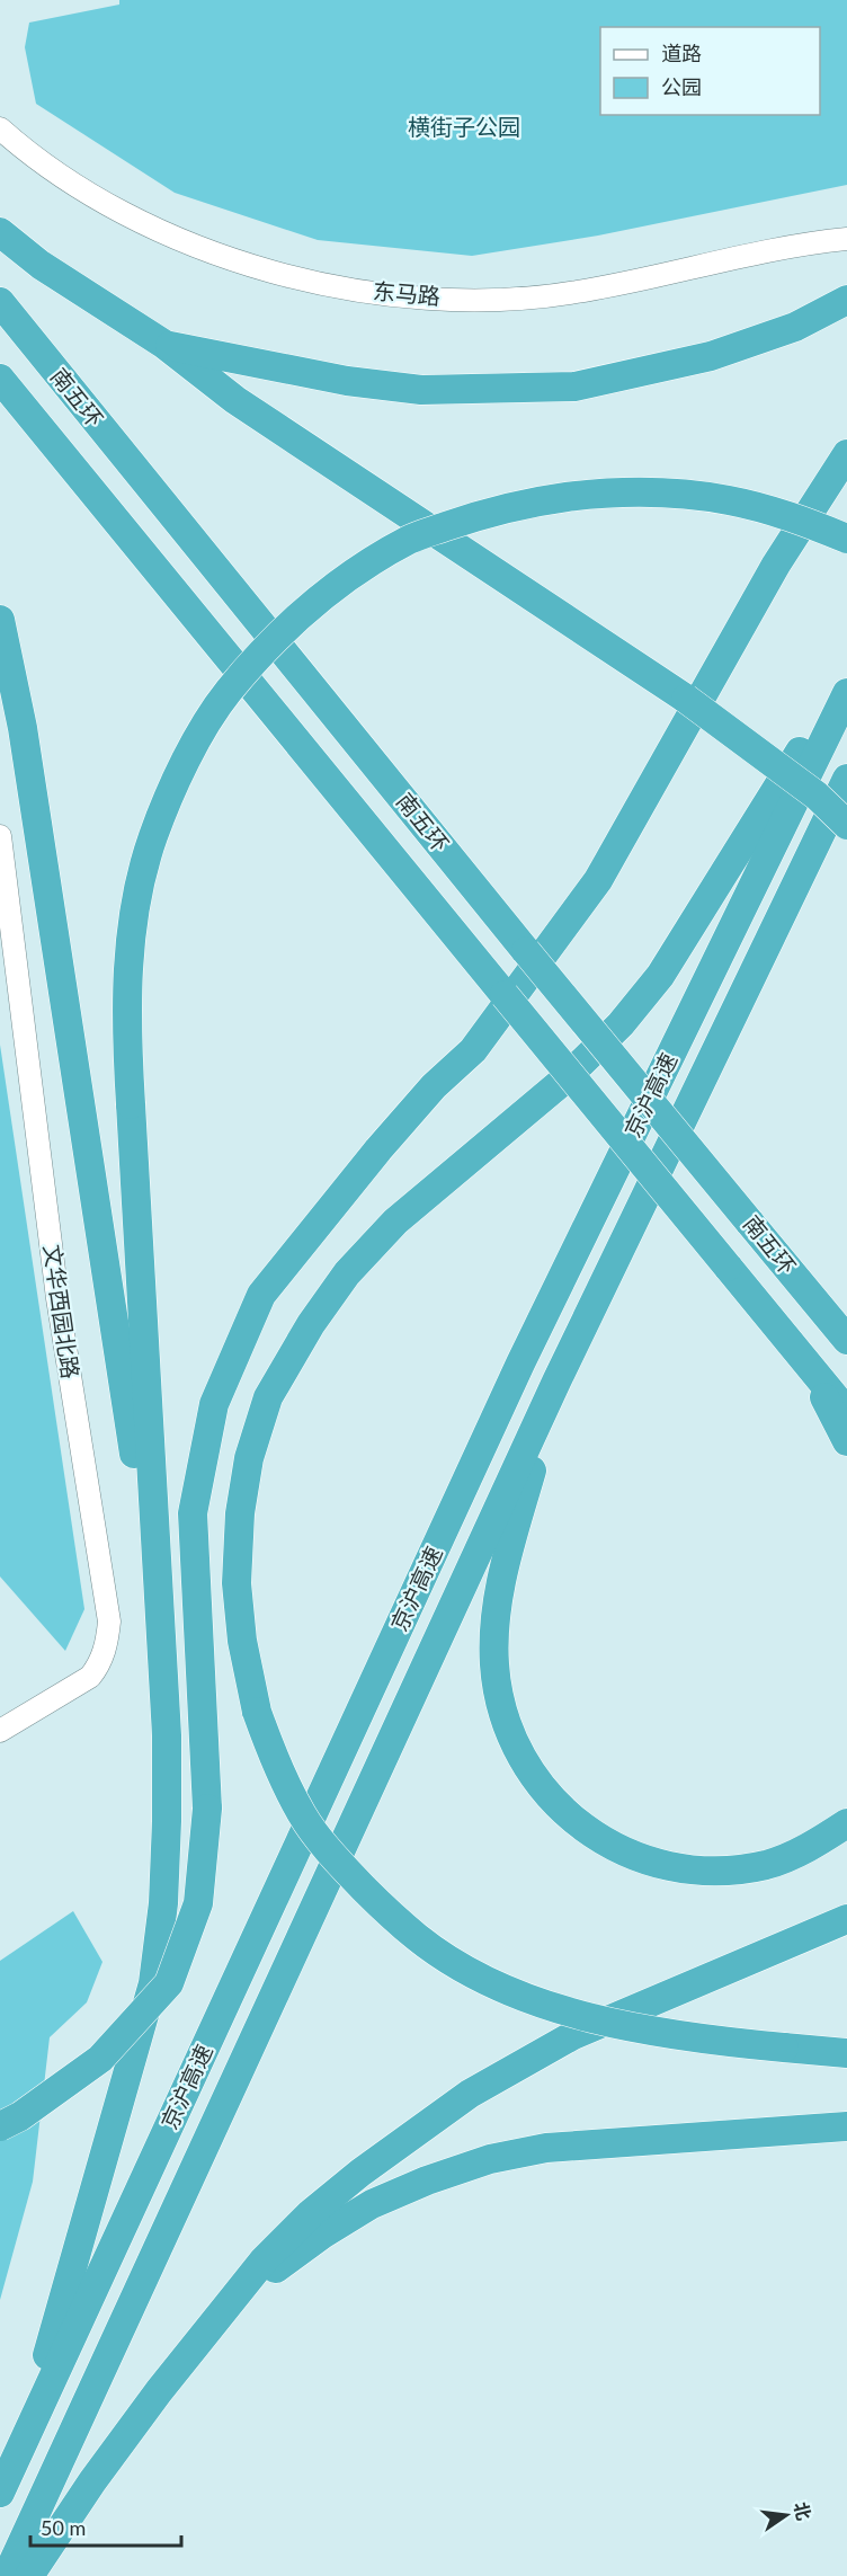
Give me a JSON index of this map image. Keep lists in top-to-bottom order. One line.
{"streets":{"highway":["南五环","京沪高速"],"street":["东马路","文华西园北路"]},"parks":["横街子公园"],"legend":["道路","公园"],"scale_bar":"50 m","north":"right"}
